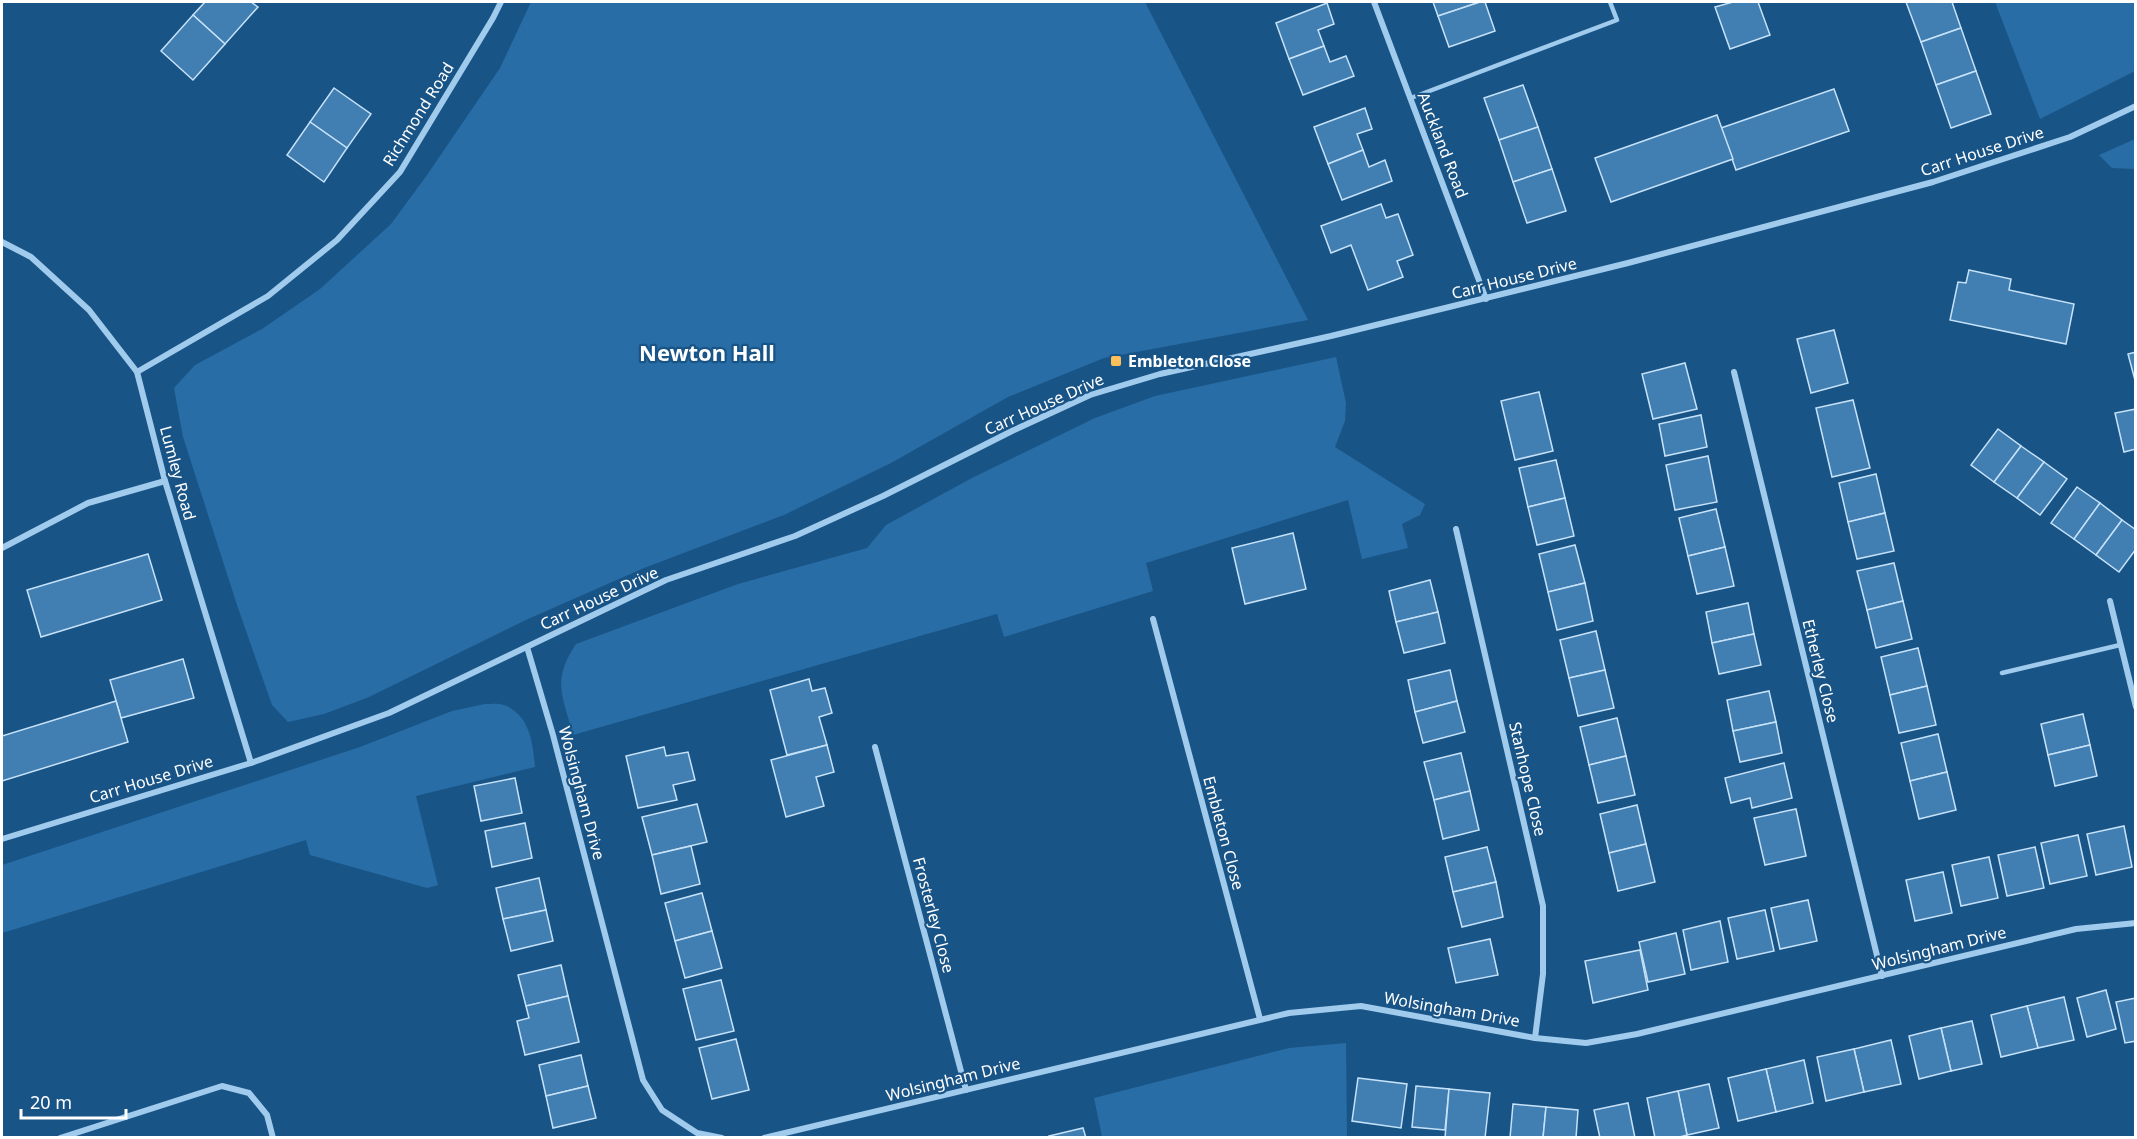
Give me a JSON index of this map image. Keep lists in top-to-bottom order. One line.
{"streets":{"street":["Richmond Road","Auckland Road","Carr House Drive","Lumley Road","Etherley Close","Stanhope Close","Wolsingham Drive","Embleton Close","Frosterley Close"]},"crossings":[["Richmond Road","Lumley Road"],["Auckland Road","Carr House Drive"],["Carr House Drive","Lumley Road"],["Carr House Drive","Wolsingham Drive"],["Etherley Close","Wolsingham Drive"],["Stanhope Close","Wolsingham Drive"],["Wolsingham Drive","Embleton Close"],["Wolsingham Drive","Frosterley Close"]],"districts":["Newton Hall"],"places":{"transit":["Embleton Close"]},"scale_bar":"20 m"}
